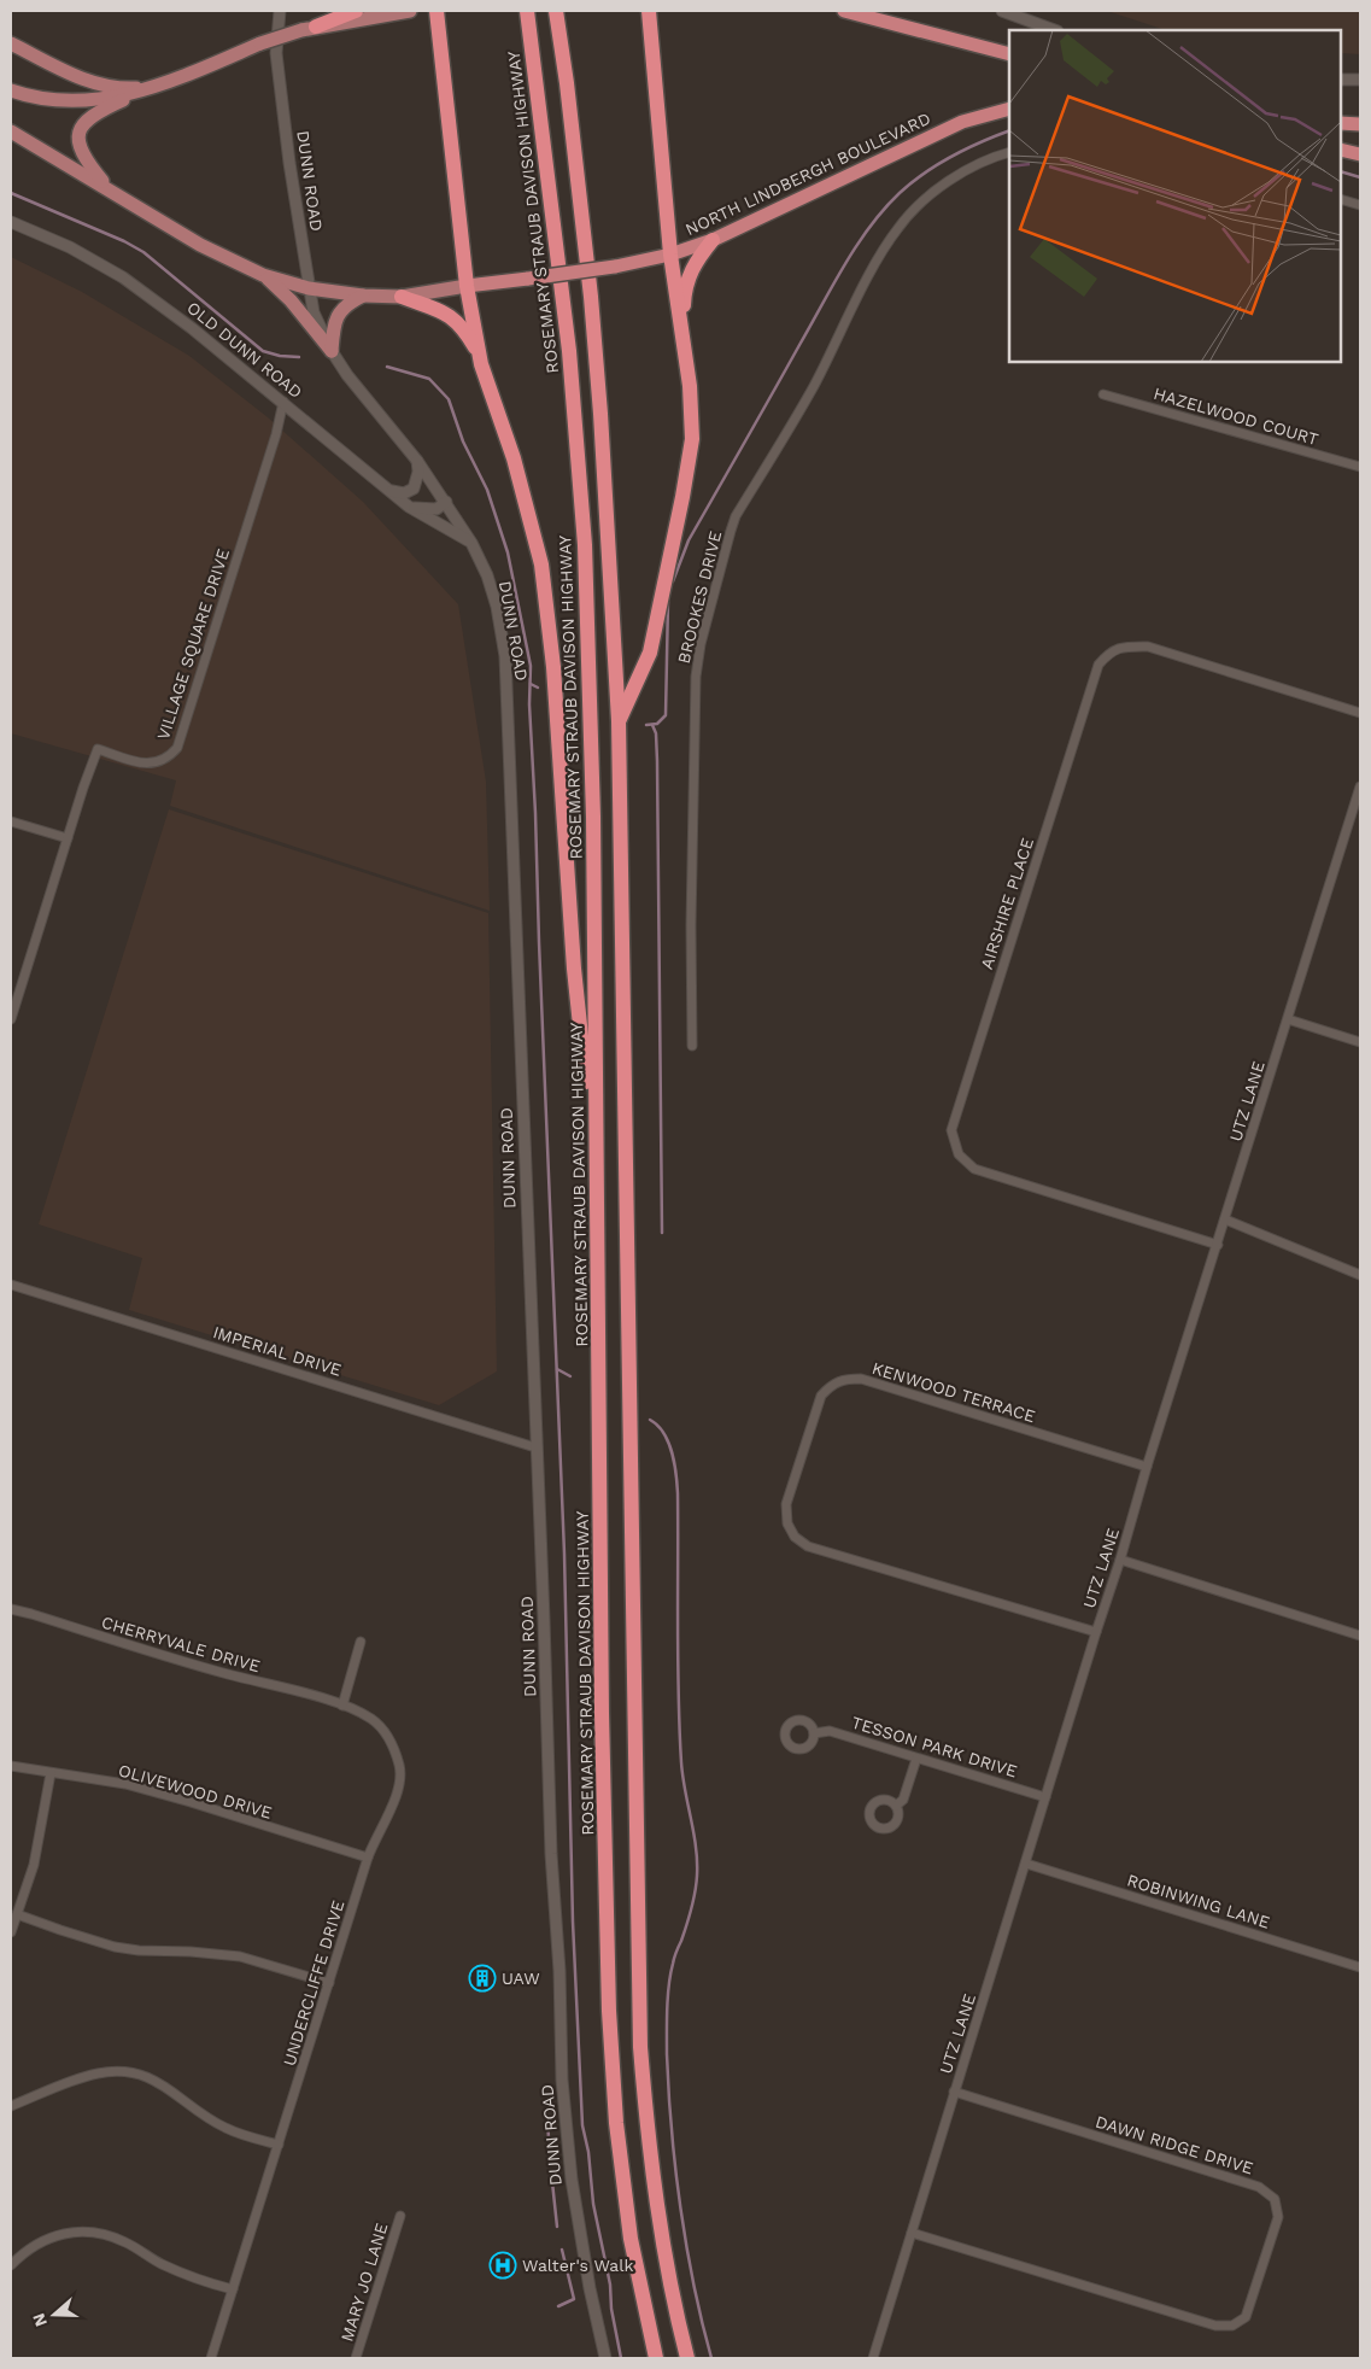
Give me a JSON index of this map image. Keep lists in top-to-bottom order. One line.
{"streets":{"highway":["NORTH LINDBERGH BOULEVARD","ROSEMARY STRAUB DAVISON HIGHWAY"],"street":["DUNN ROAD","OLD DUNN ROAD","HAZELWOOD COURT","BROOKES DRIVE","VILLAGE SQUARE DRIVE","AIRSHIRE PLACE","UTZ LANE","IMPERIAL DRIVE","KENWOOD TERRACE","CHERRYVALE DRIVE","TESSON PARK DRIVE","OLIVEWOOD DRIVE","ROBINWING LANE","UNDERCLIFFE DRIVE","DAWN RIDGE DRIVE","MARY JO LANE"]},"crossings":[["NORTH LINDBERGH BOULEVARD","DUNN ROAD"],["DUNN ROAD","OLD DUNN ROAD"],["DUNN ROAD","IMPERIAL DRIVE"],["OLD DUNN ROAD","VILLAGE SQUARE DRIVE"],["AIRSHIRE PLACE","UTZ LANE"],["UTZ LANE","KENWOOD TERRACE"],["UTZ LANE","TESSON PARK DRIVE"],["UTZ LANE","ROBINWING LANE"],["UTZ LANE","DAWN RIDGE DRIVE"],["CHERRYVALE DRIVE","UNDERCLIFFE DRIVE"],["OLIVEWOOD DRIVE","UNDERCLIFFE DRIVE"]],"places":{"building":["UAW"],"hospital":["Walter's Walk"]},"north":"left"}
